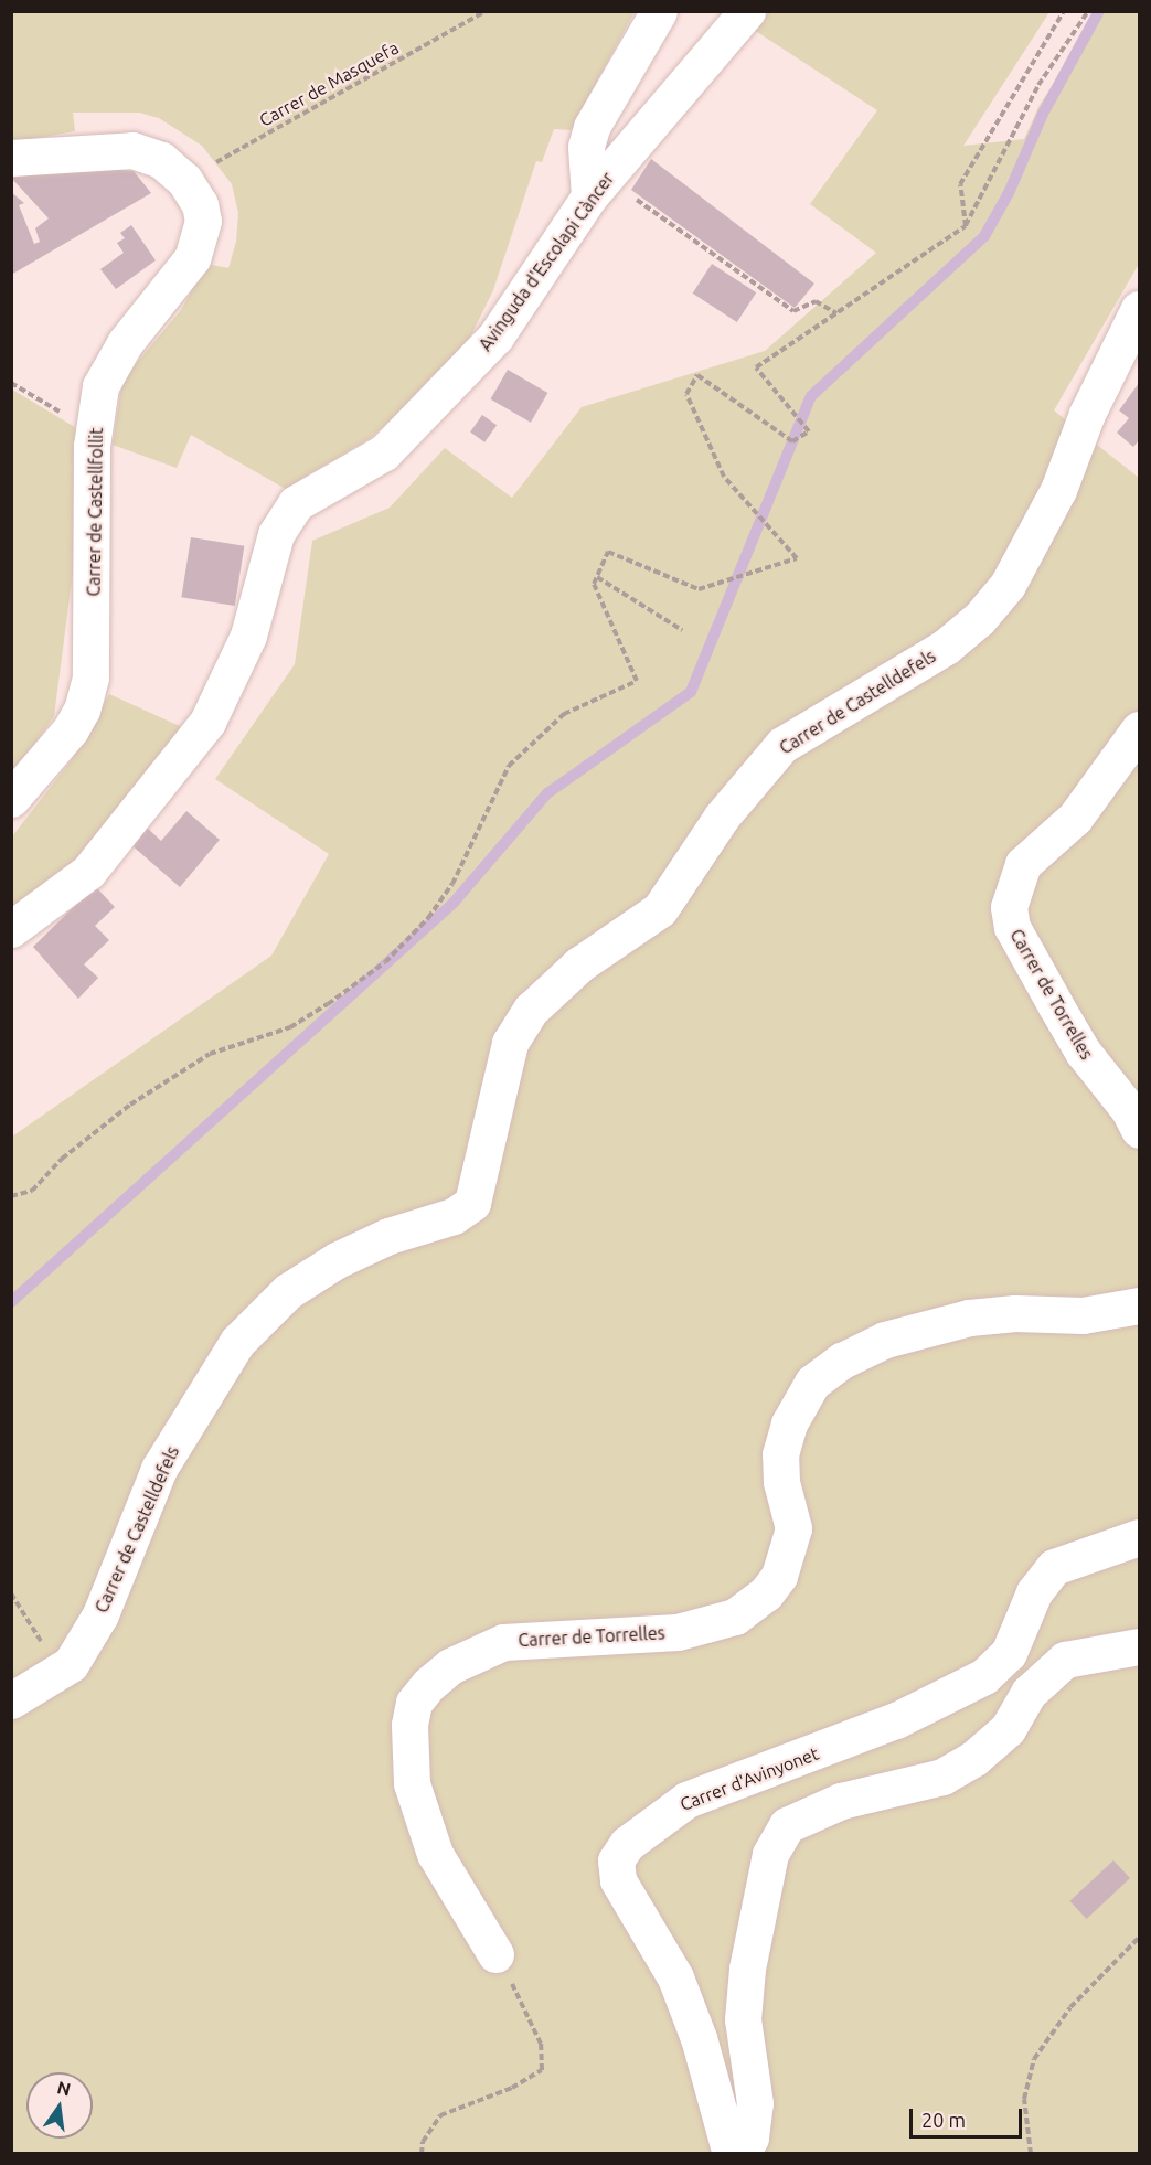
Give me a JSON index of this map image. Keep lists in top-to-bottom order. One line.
{"streets":{"street":["Avinguda d'Escolapi Càncer","Carrer de Castellfollit","Carrer de Castelldefels","Carrer de Torrelles","Carrer d'Avinyonet"],"path":["Carrer de Masquefa"]},"crossings":[["Carrer de Masquefa","Carrer de Castellfollit"]],"scale_bar":"20 m","north":"top"}
